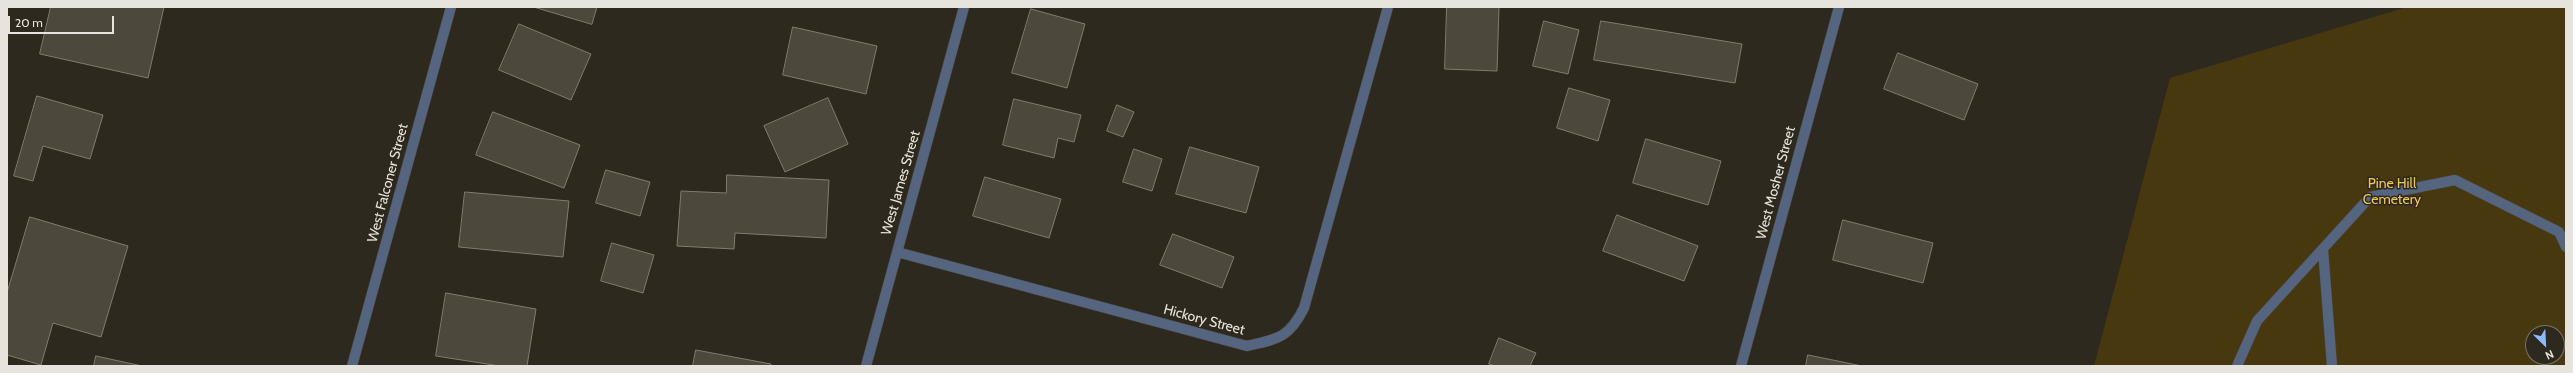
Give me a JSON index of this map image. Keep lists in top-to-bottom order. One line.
{"streets":{"street":["West Falconer Street","West James Street","West Mosher Street","Hickory Street"]},"crossings":[["West James Street","Hickory Street"]],"parks":["Pine Hill Cemetery"],"scale_bar":"20 m","north":"bottom right"}
